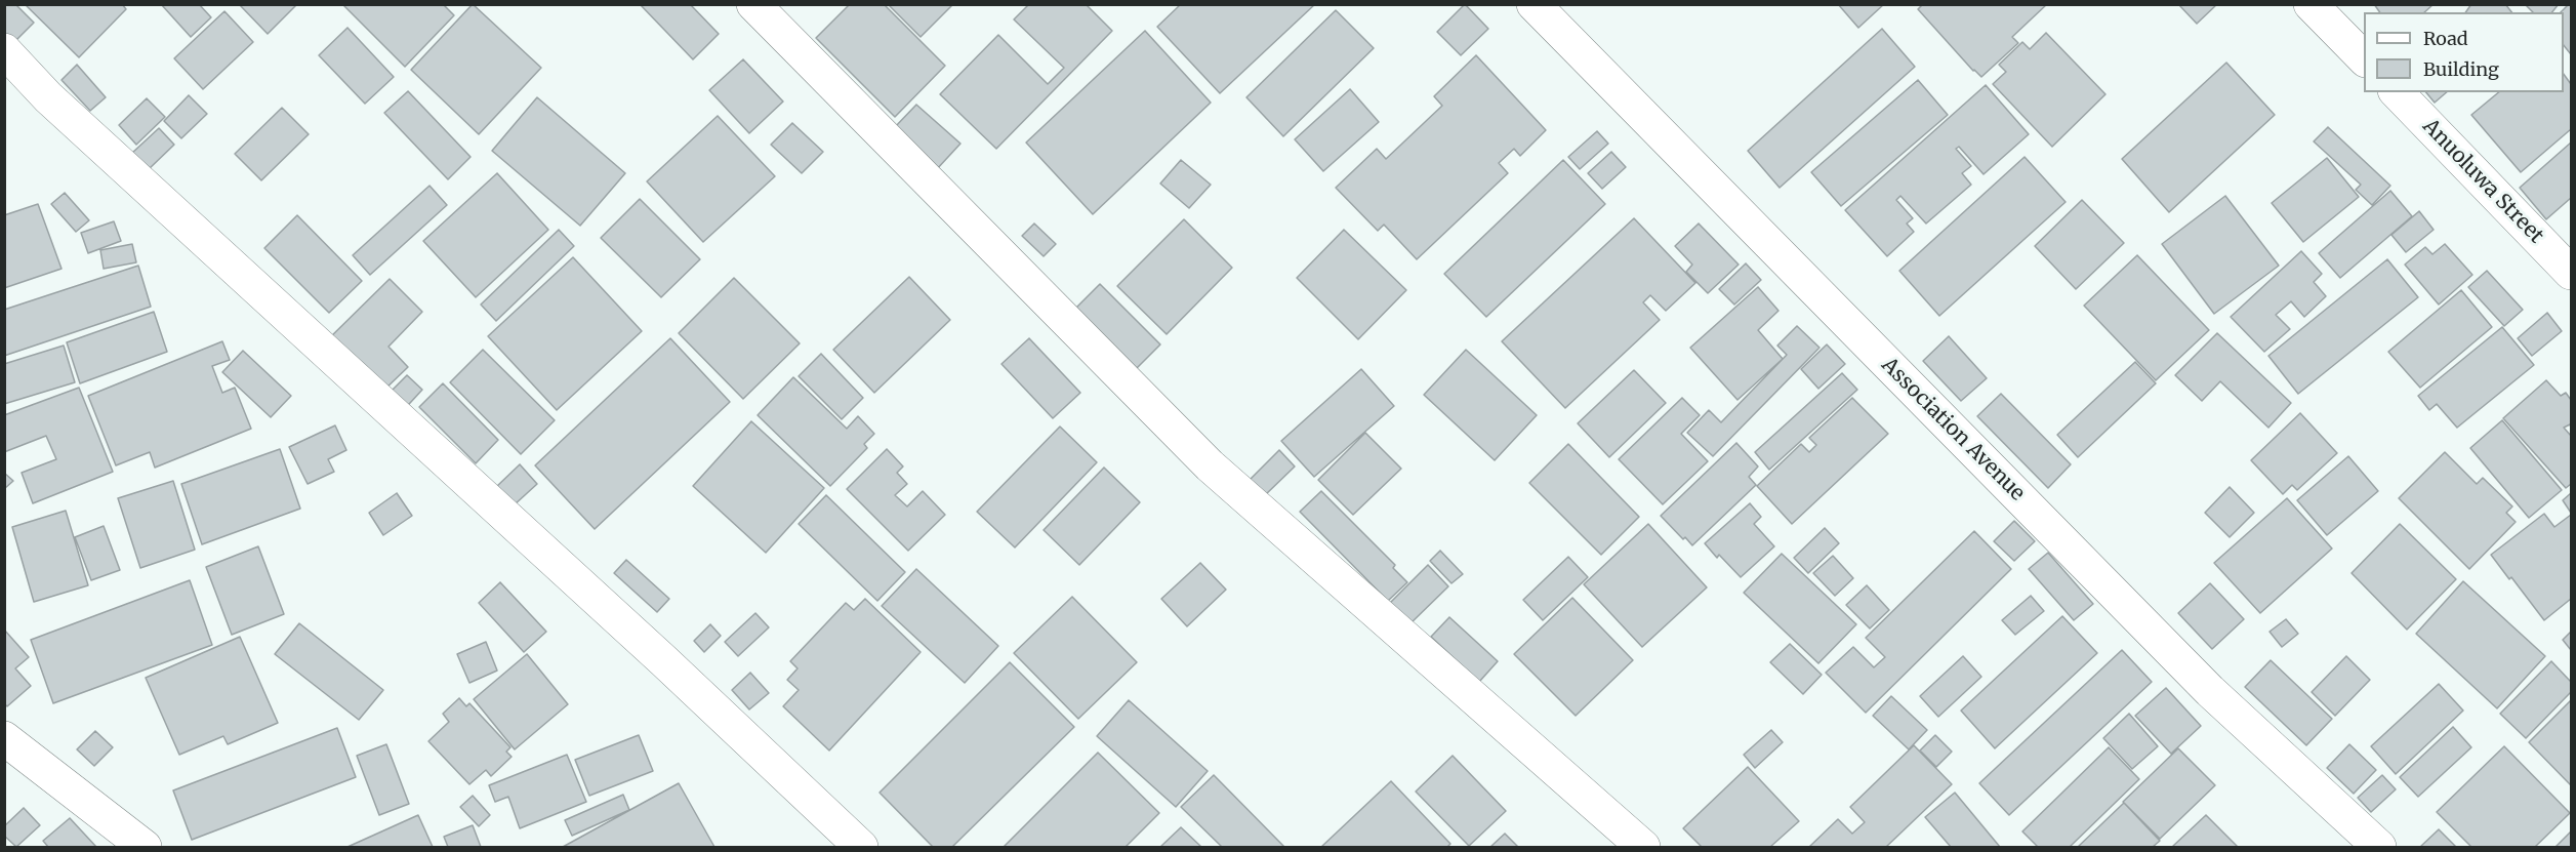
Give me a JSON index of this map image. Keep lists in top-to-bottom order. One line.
{"streets":{"street":["Anuoluwa Street","Association Avenue"]},"legend":["Road","Building"]}
